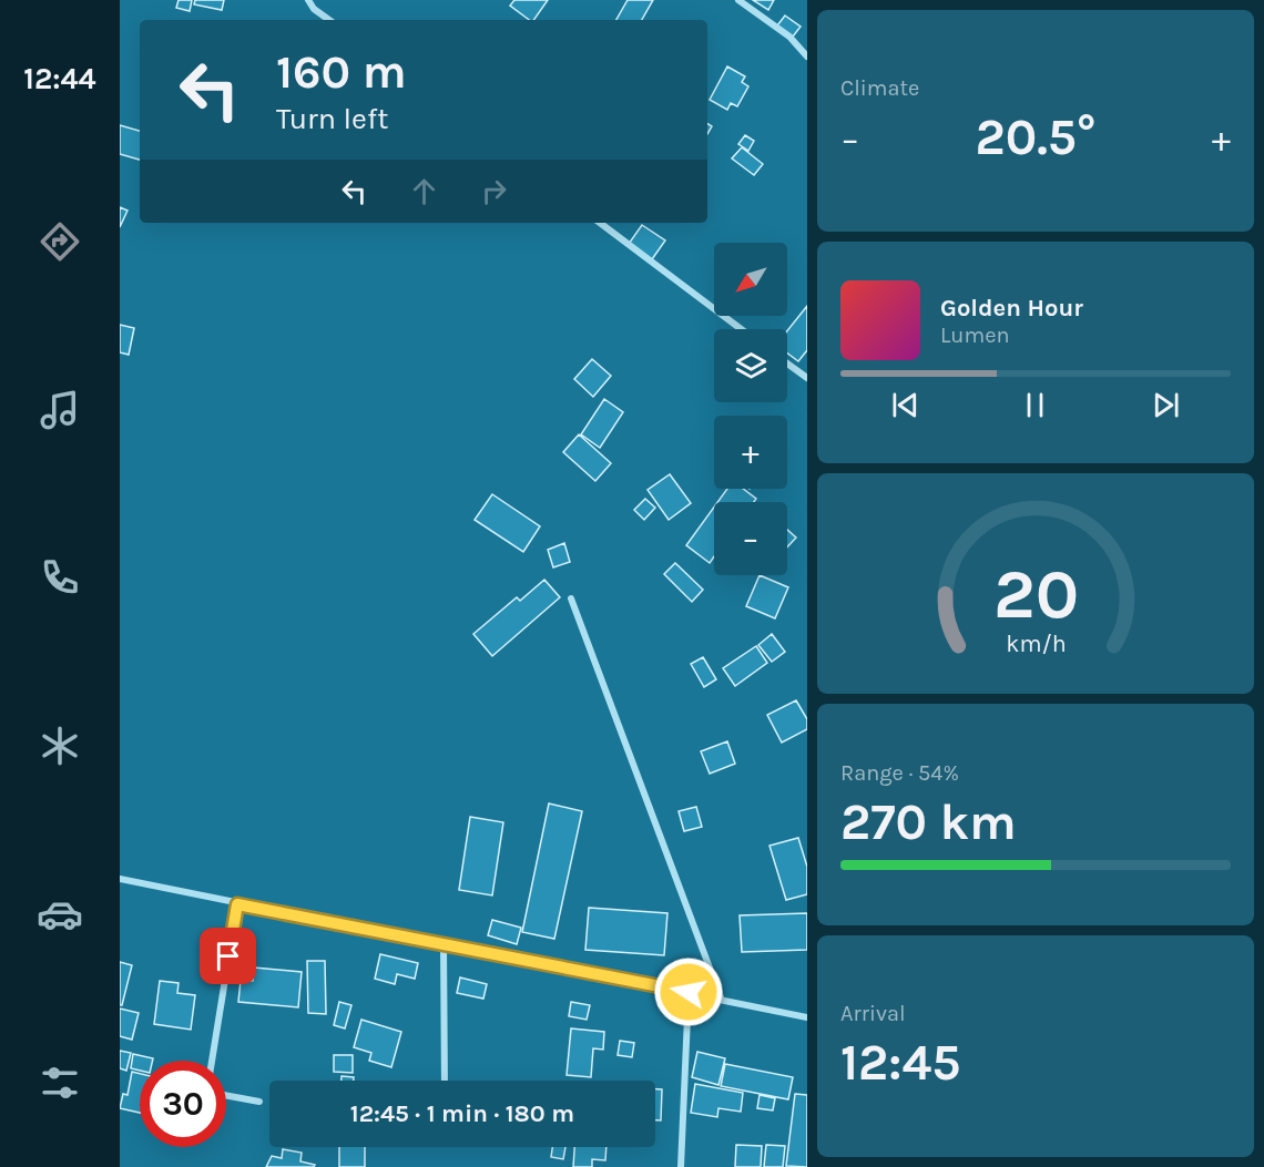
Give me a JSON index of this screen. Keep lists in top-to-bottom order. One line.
{"north":"bottom left","page":{"tabs":"12:44","tile":["Climate",["Range · 54%","270 km"],["Arrival","12:45"]],"turn":["160 m","Turn left"],"heat":["−","20.5°","+"],"map_buttons":["+","−"],"song":["Golden Hour","Lumen"],"limit":"30","trip":"12:45 · 1 min · 180 m","gauge":["20","km/h"]}}
